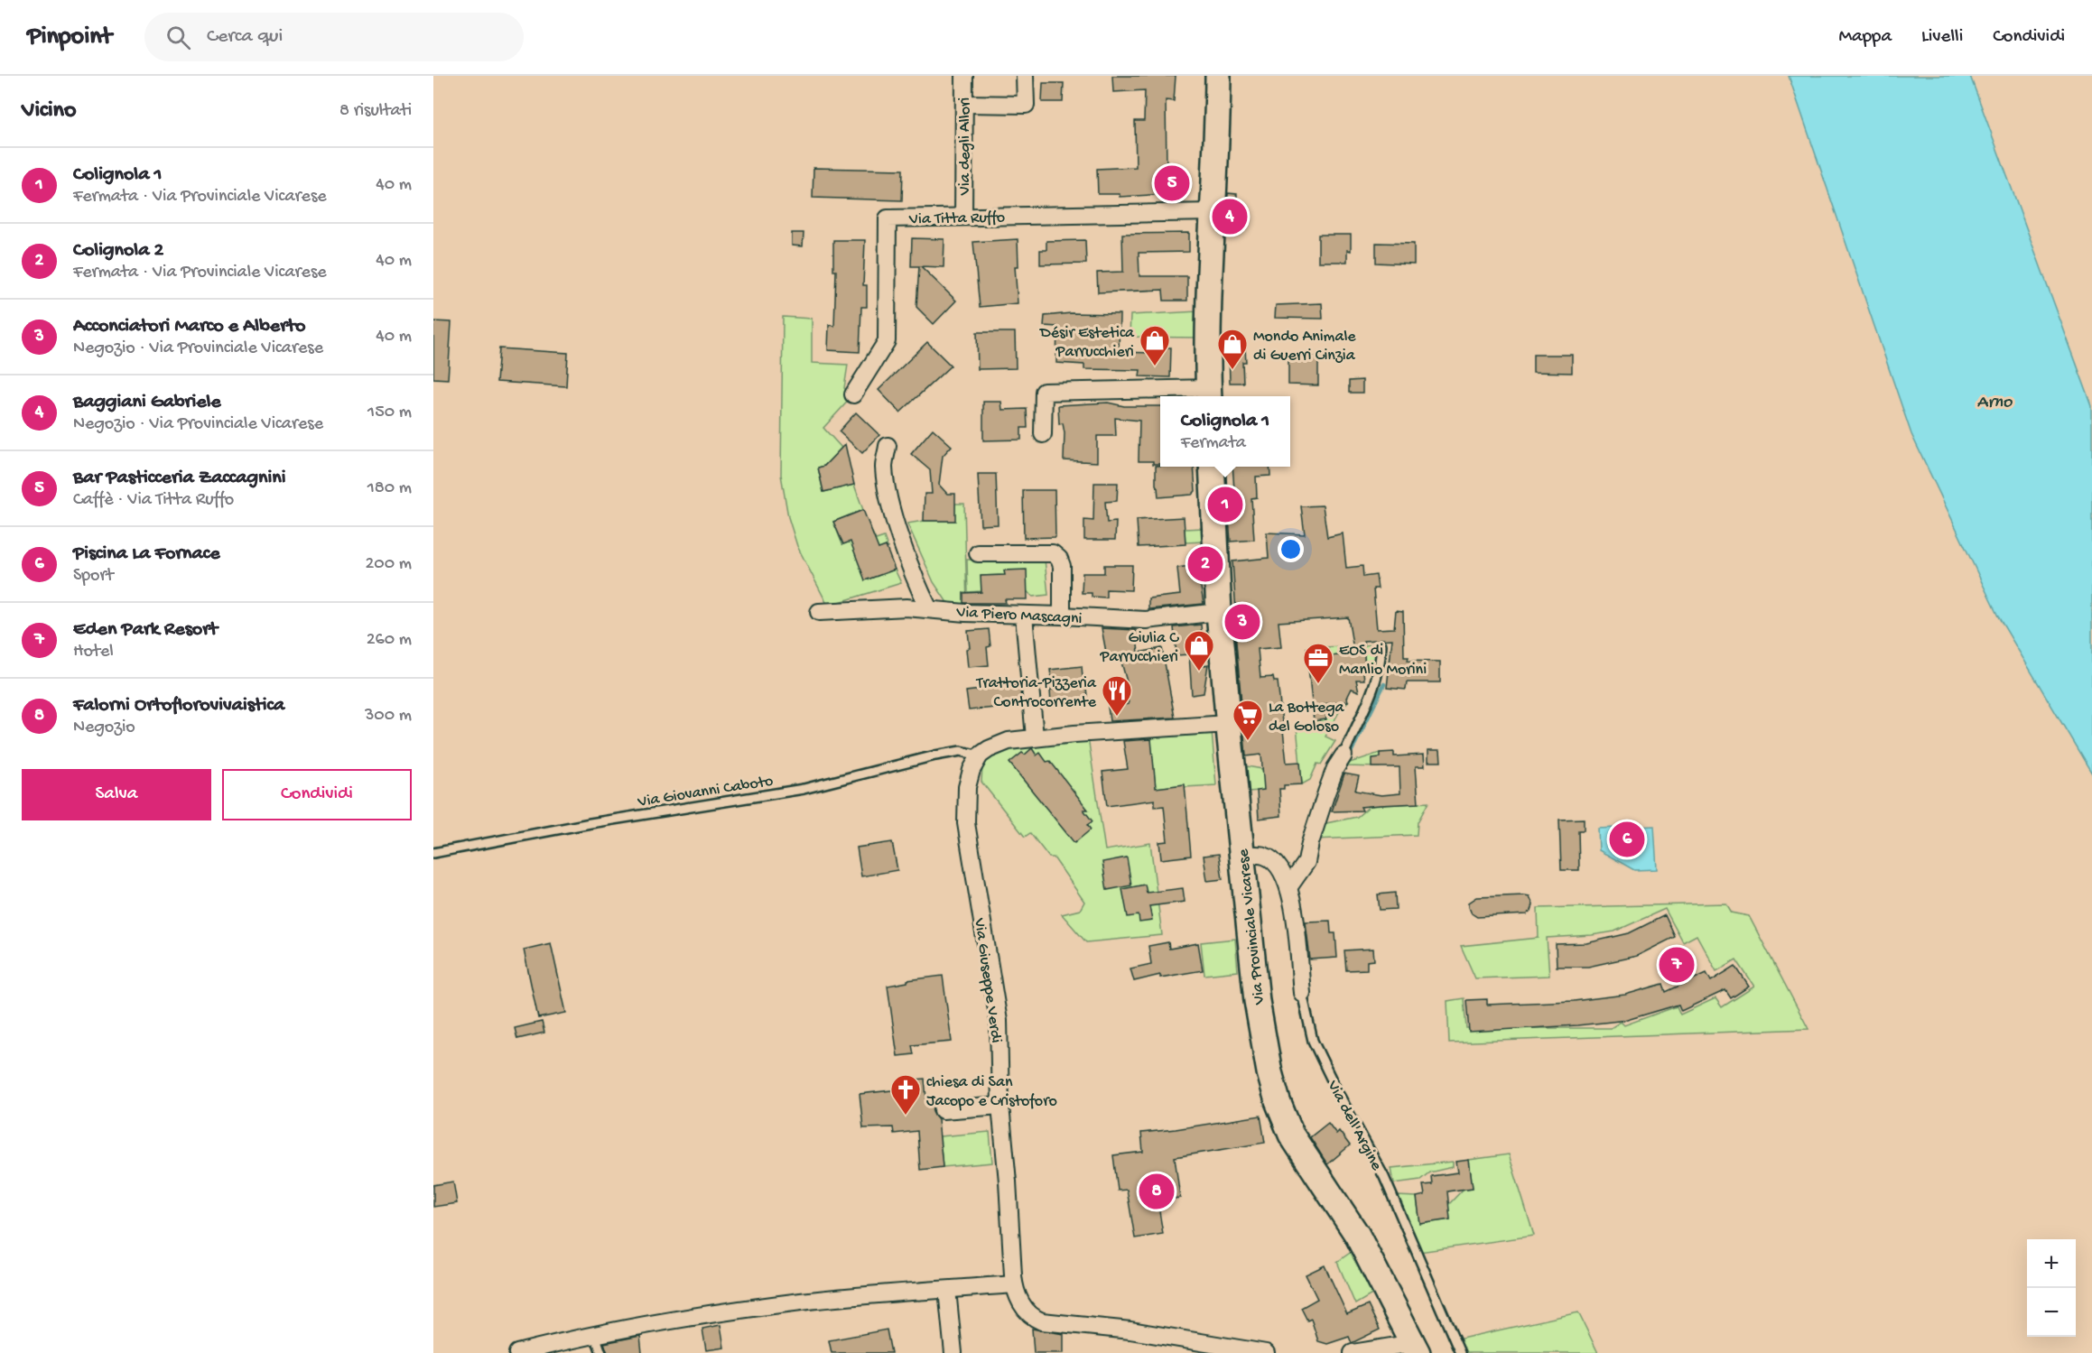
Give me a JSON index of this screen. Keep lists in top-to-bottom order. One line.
{"streets":{"main road":["Via Provinciale Vicarese"],"street":["Via degli Allori","Via Titta Ruffo","Via Piero Mascagni","Via Giuseppe Verdi","Via dell'Argine"],"lane":["Via Giovanni Caboto"]},"crossings":[["Via degli Allori","Via Titta Ruffo"],["Via Piero Mascagni","Via Provinciale Vicarese"],["Via Giovanni Caboto","Via Giuseppe Verdi"],["Via Provinciale Vicarese","Via dell'Argine"]],"water":["Arno"],"places":{"shop":["Désir Estetica Parrucchieri","Mondo Animale di Guerri Cinzia","Giulia C Parrucchieri"],"office":["EOS di Manlio Morini"],"restaurant":["Trattoria-Pizzeria Controcorrente"],"supermarket":["La Bottega del Goloso"],"church":["chiesa di San Jacopo e Cristoforo"]},"page":{"header":"Pinpoint","search":"Cerca qui","nav":["Mappa","Livelli","Condividi"],"heading":["Vicino","8 risultati"],"list":[{"mark":"1","name":"Colignola 1","note":"Fermata · Via Provinciale Vicarese","value":"40 m"},{"mark":"2","name":"Colignola 2","note":"Fermata · Via Provinciale Vicarese","value":"40 m"},{"mark":"3","name":"Acconciatori Marco e Alberto","note":"Negozio · Via Provinciale Vicarese","value":"40 m"},{"mark":"4","name":"Baggiani Gabriele","note":"Negozio · Via Provinciale Vicarese","value":"150 m"},{"mark":"5","name":"Bar Pasticceria Zaccagnini","note":"Caffè · Via Titta Ruffo","value":"180 m"},{"mark":"6","name":"Piscina La Fornace","note":"Sport","value":"200 m"},{"mark":"7","name":"Eden Park Resort","note":"Hotel","value":"260 m"},{"mark":"8","name":"Falorni Ortoflorovivaistica","note":"Negozio","value":"300 m"}],"pins":["5","4","1","2","3","6","7","8"],"popup":["Colignola 1","Fermata"],"buttons":["Salva","Condividi"],"map_buttons":["+","−"]}}
